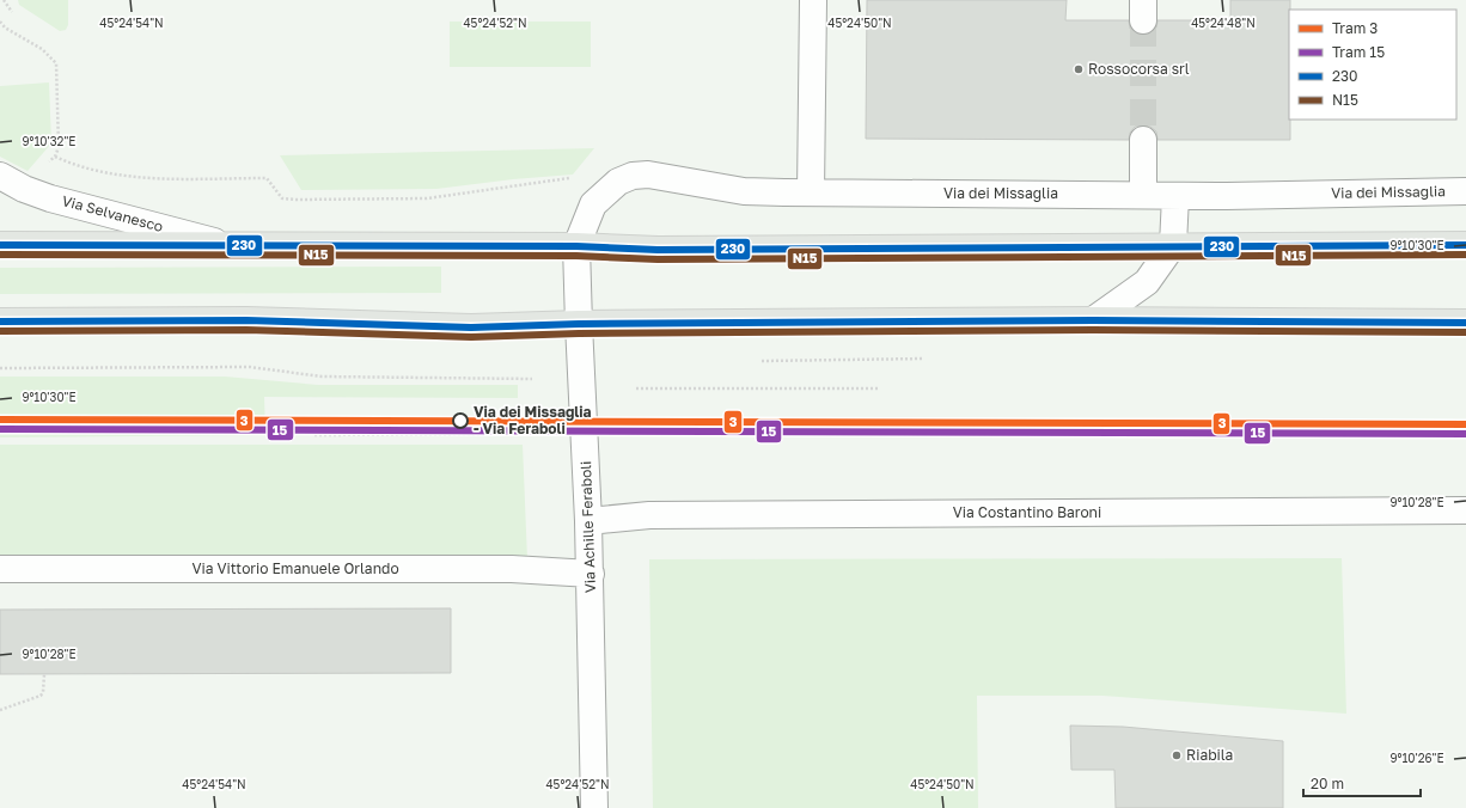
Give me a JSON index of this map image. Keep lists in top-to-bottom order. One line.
{"streets":{"street":["Via dei Missaglia","Via Selvanesco","Via Costantino Baroni","Via Achille Feraboli","Via Vittorio Emanuele Orlando"]},"crossings":[["Via dei Missaglia","Via Achille Feraboli"],["Via Costantino Baroni","Via Achille Feraboli"],["Via Achille Feraboli","Via Vittorio Emanuele Orlando"]],"places":["Rossocorsa srl","Via dei Missaglia - Via Feraboli","Riabila"],"lines":["transit line 230","transit line N15","tram line 3","tram line 15"],"legend":["Tram 3","Tram 15","230","N15"],"scale_bar":"20 m","coordinates":["45°24'54\"N","45°24'52\"N","45°24'50\"N","45°24'48\"N","9°10'32\"E","9°10'30\"E","9°10'28\"E","9°10'26\"E"]}
